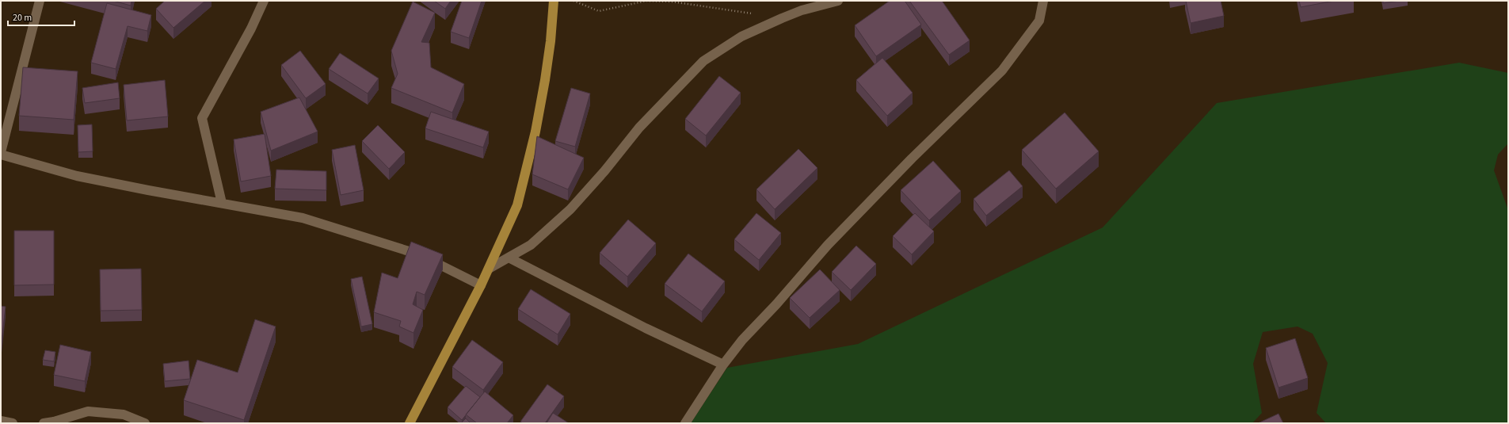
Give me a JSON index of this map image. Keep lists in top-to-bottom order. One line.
{"scale_bar":"20 m"}
